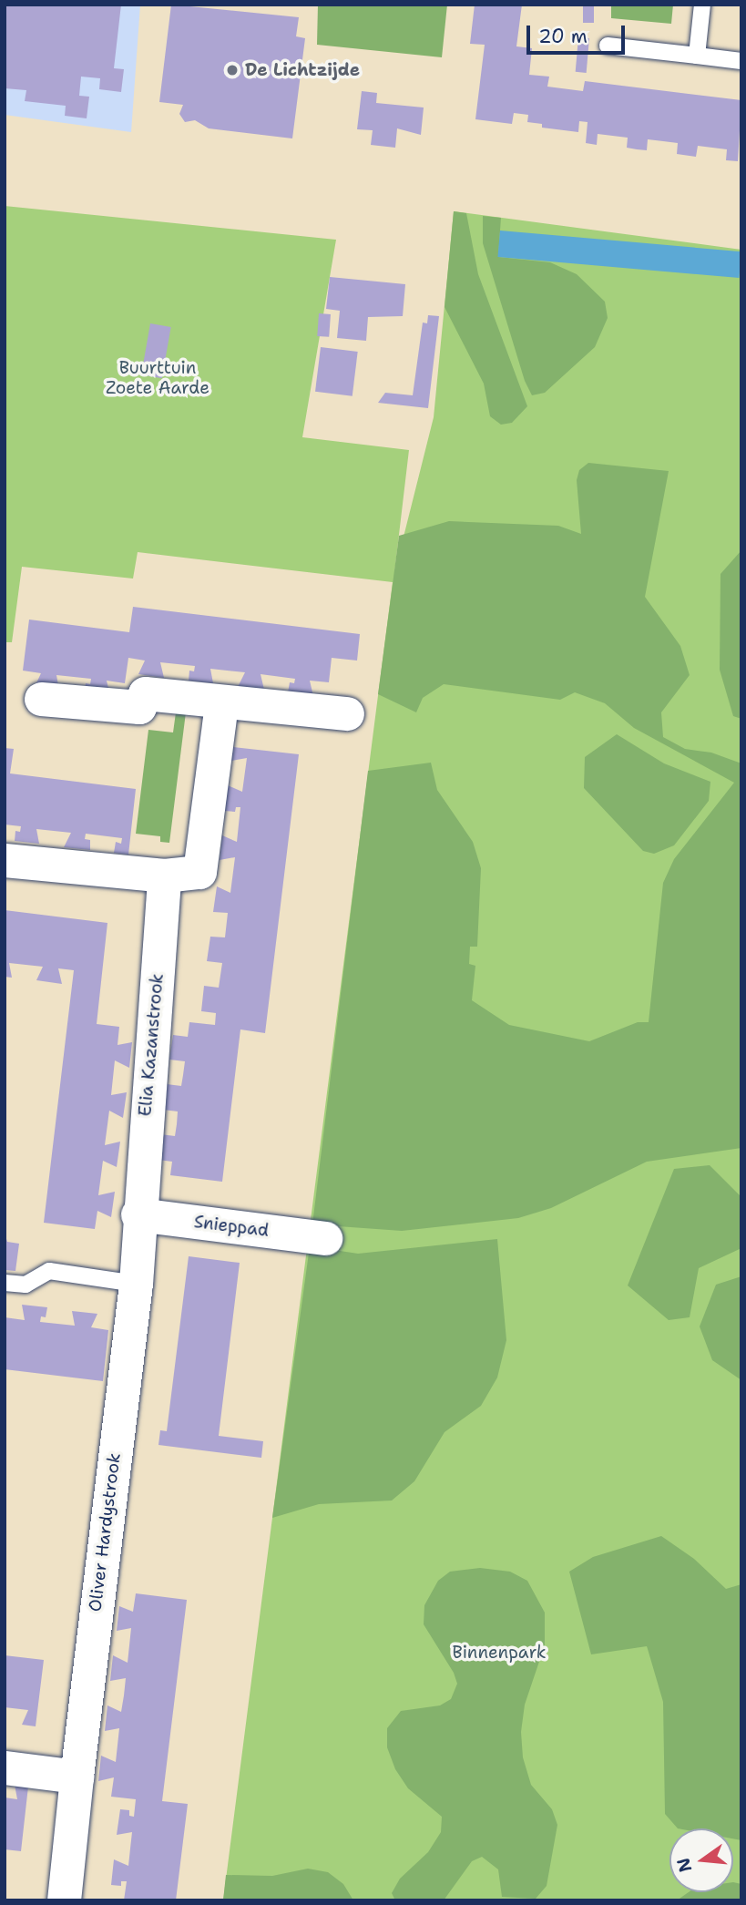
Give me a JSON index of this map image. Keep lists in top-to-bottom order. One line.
{"streets":{"street":["Elia Kazanstrook","Snieppad","Oliver Hardystrook"]},"crossings":[["Elia Kazanstrook","Snieppad"],["Elia Kazanstrook","Oliver Hardystrook"],["Snieppad","Oliver Hardystrook"]],"parks":["Buurttuin Zoete Aarde","Binnenpark"],"places":["De Lichtzijde"],"scale_bar":"20 m","north":"left"}
